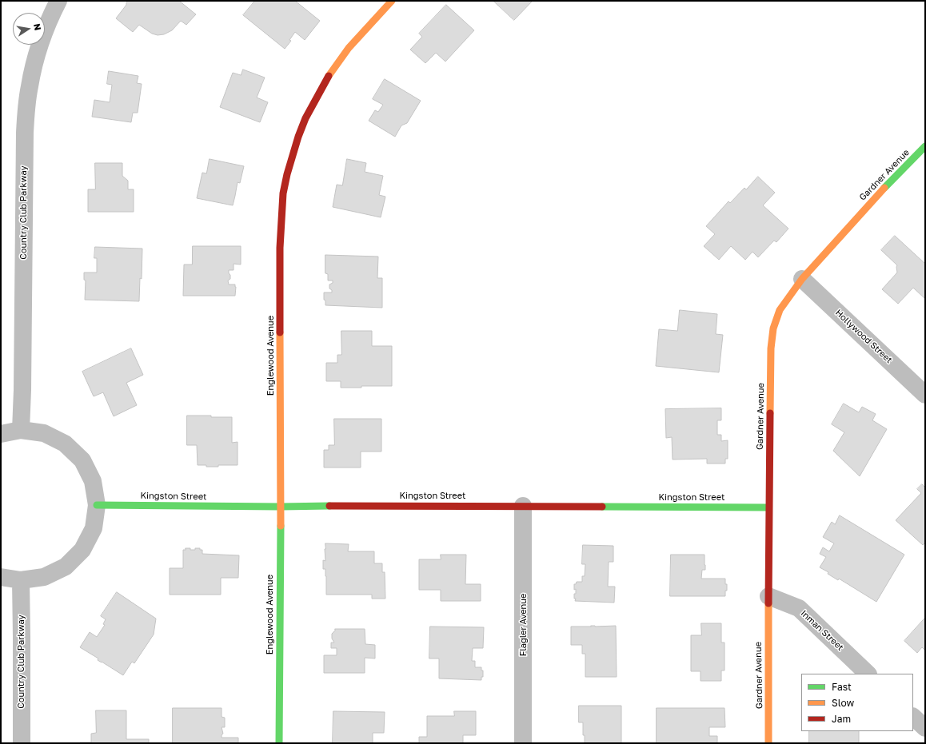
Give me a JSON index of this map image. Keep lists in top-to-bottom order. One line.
{"streets":{"street":["Gardner Avenue","Country Club Parkway","Hollywood Street","Englewood Avenue","Kingston Street","Flagler Avenue","Inman Street"]},"crossings":[["Gardner Avenue","Hollywood Street"],["Gardner Avenue","Kingston Street"],["Gardner Avenue","Inman Street"],["Englewood Avenue","Kingston Street"],["Kingston Street","Flagler Avenue"]],"legend":["Fast","Slow","Jam"],"north":"right"}
